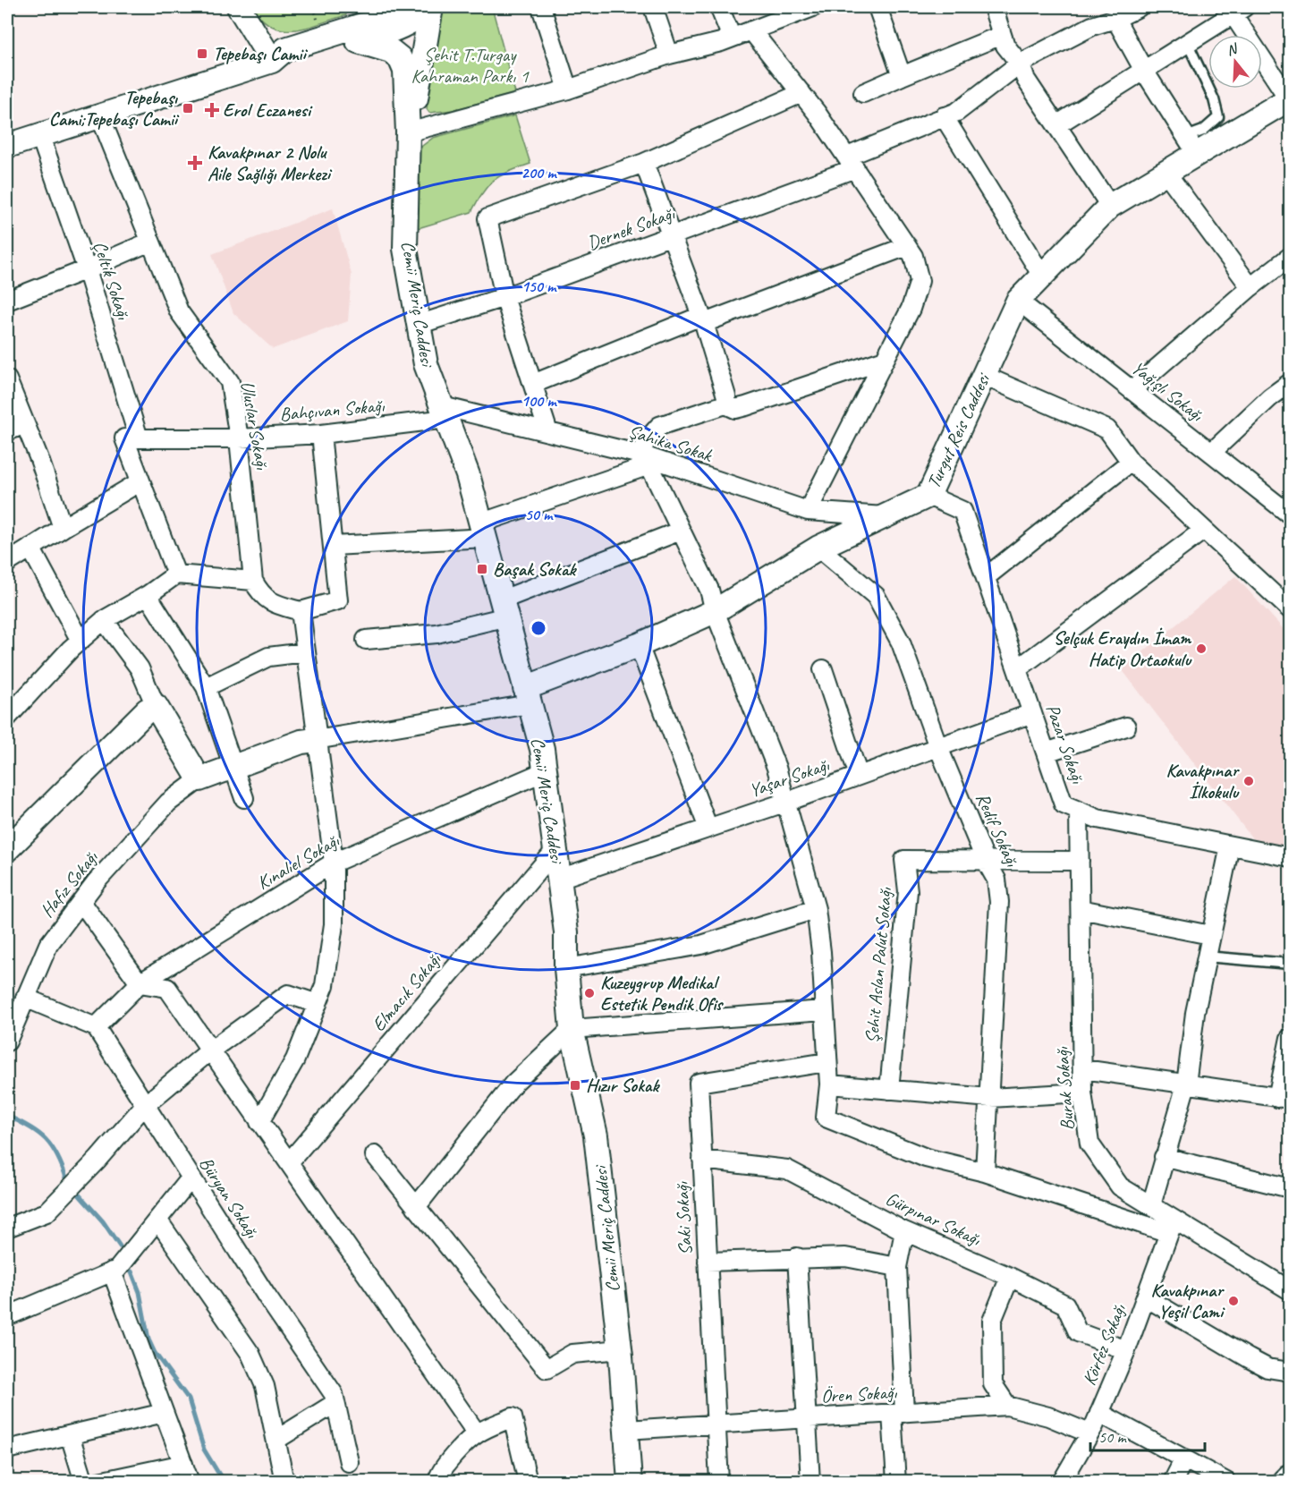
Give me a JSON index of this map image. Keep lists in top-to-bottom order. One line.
{"streets":{"street":["Dernek Sokağı","Çeltik Sokağı","Cemii Meriç Caddesi","Yağışlı Sokağı","Bahçıvan Sokağı","Uluslar Sokağı","Turgut Reis Caddesi","Şahika Sokak","Pazar Sokağı","Yaşar Sokağı","Redif Sokağı","Kınalıel Sokağı","Hafız Sokağı","Şehit Aslan Palut Sokağı","Elmacık Sokağı","Burak Sokağı","Büryan Sokağı","Saki Sokağı","Gürpınar Sokağı","Körfez Sokağı","Ören Sokağı"]},"crossings":[["Dernek Sokağı","Cemii Meriç Caddesi"],["Çeltik Sokağı","Bahçıvan Sokağı"],["Cemii Meriç Caddesi","Bahçıvan Sokağı"],["Cemii Meriç Caddesi","Turgut Reis Caddesi"],["Cemii Meriç Caddesi","Şahika Sokak"],["Cemii Meriç Caddesi","Yaşar Sokağı"],["Cemii Meriç Caddesi","Kınalıel Sokağı"],["Cemii Meriç Caddesi","Elmacık Sokağı"],["Cemii Meriç Caddesi","Ören Sokağı"],["Yağışlı Sokağı","Turgut Reis Caddesi"],["Bahçıvan Sokağı","Uluslar Sokağı"],["Bahçıvan Sokağı","Şahika Sokak"],["Turgut Reis Caddesi","Şahika Sokak"],["Turgut Reis Caddesi","Pazar Sokağı"],["Turgut Reis Caddesi","Redif Sokağı"],["Pazar Sokağı","Yaşar Sokağı"],["Pazar Sokağı","Burak Sokağı"],["Yaşar Sokağı","Redif Sokağı"],["Redif Sokağı","Şehit Aslan Palut Sokağı"],["Kınalıel Sokağı","Büryan Sokağı"],["Şehit Aslan Palut Sokağı","Burak Sokağı"],["Burak Sokağı","Körfez Sokağı"],["Saki Sokağı","Gürpınar Sokağı"],["Saki Sokağı","Ören Sokağı"],["Gürpınar Sokağı","Körfez Sokağı"],["Körfez Sokağı","Ören Sokağı"]],"parks":["Şehit T.Turgay Kahraman Parkı 1"],"places":{"transit":["Tepebaşı Camii","Tepebaşı Cami;Tepebaşı Camii","Başak Sokak","Hızır Sokak"],"health":["Erol Eczanesi","Kavakpınar 2 Nolu Aile Sağlığı Merkezi"],"other":["Selçuk Eraydın İmam Hatip Ortaokulu","Kavakpınar İlkokulu","Kuzeygrup Medikal Estetik Pendik Ofis","Kavakpınar Yeşil Cami"]},"scale_bar":"50 m","north":"top","rings":["200 m","150 m","100 m","50 m"]}
